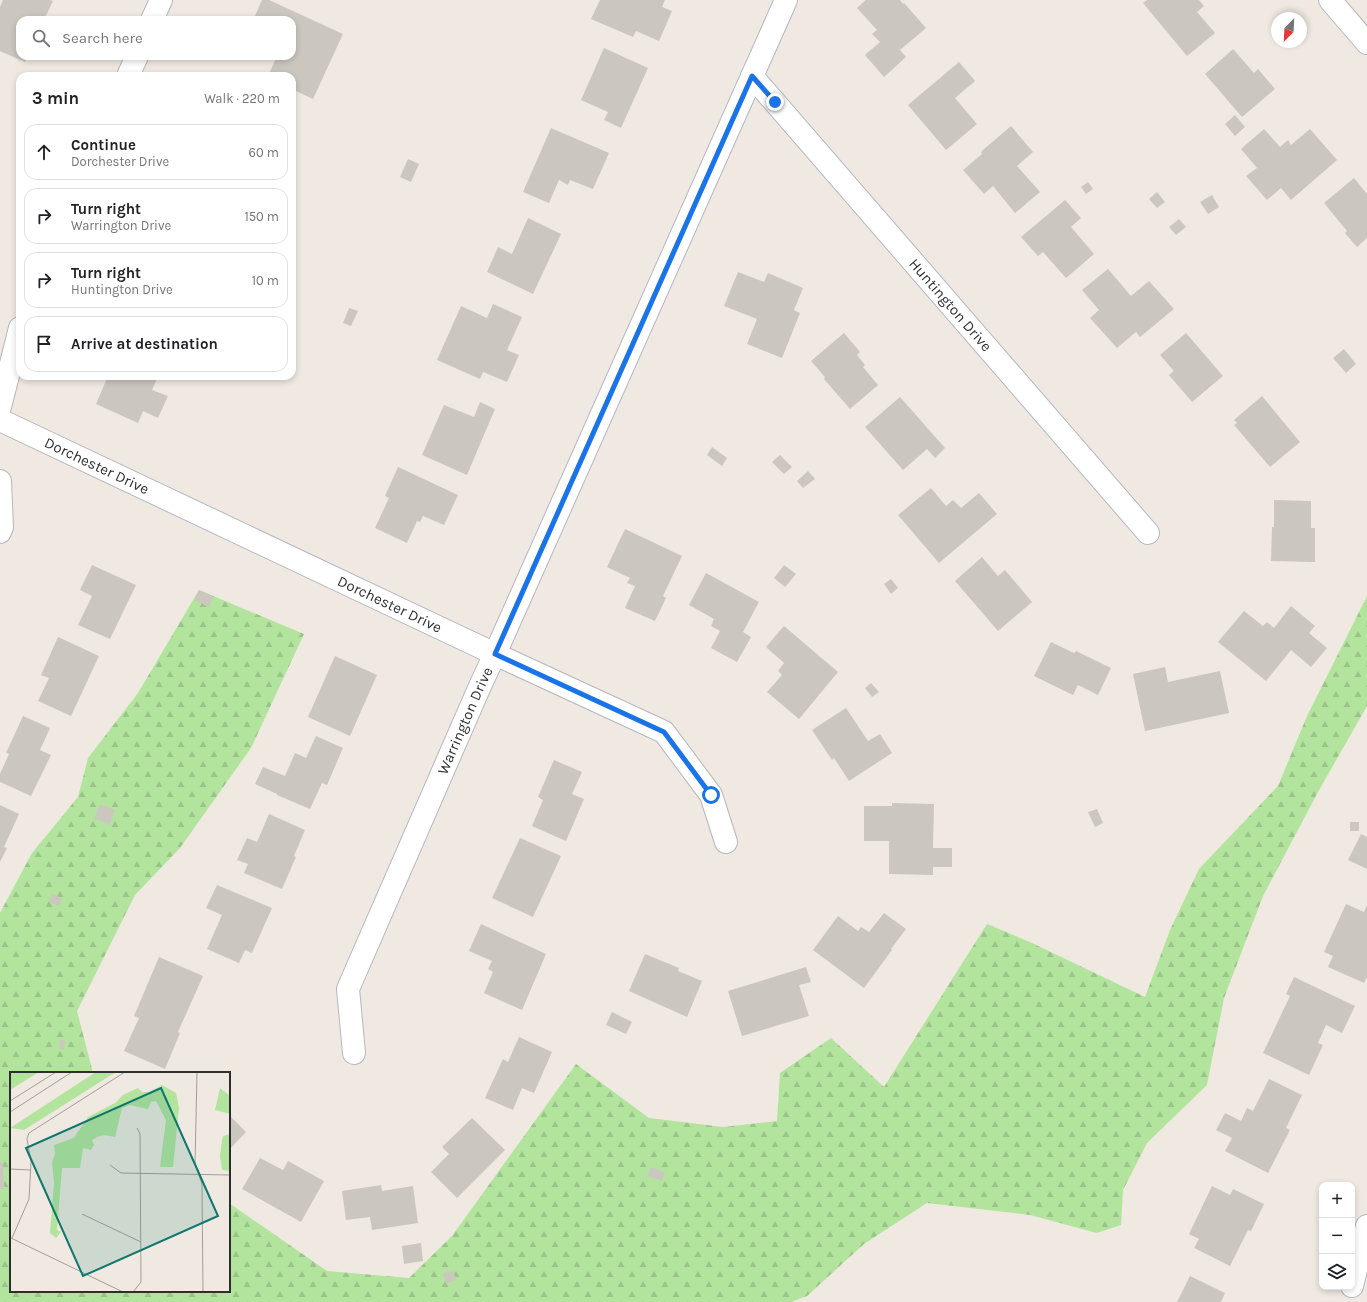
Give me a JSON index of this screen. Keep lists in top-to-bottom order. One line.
{"streets":{"street":["Huntington Drive","Dorchester Drive","Warrington Drive"]},"crossings":[["Huntington Drive","Warrington Drive"],["Dorchester Drive","Warrington Drive"]],"north":"bottom left","page":{"search":"Search here","heading":["3 min","Walk · 220 m"],"list":[["Continue","Dorchester Drive","60 m"],["Turn right","Warrington Drive","150 m"],["Turn right","Huntington Drive","10 m"],"Arrive at destination"],"map_buttons":["+","−"]}}
